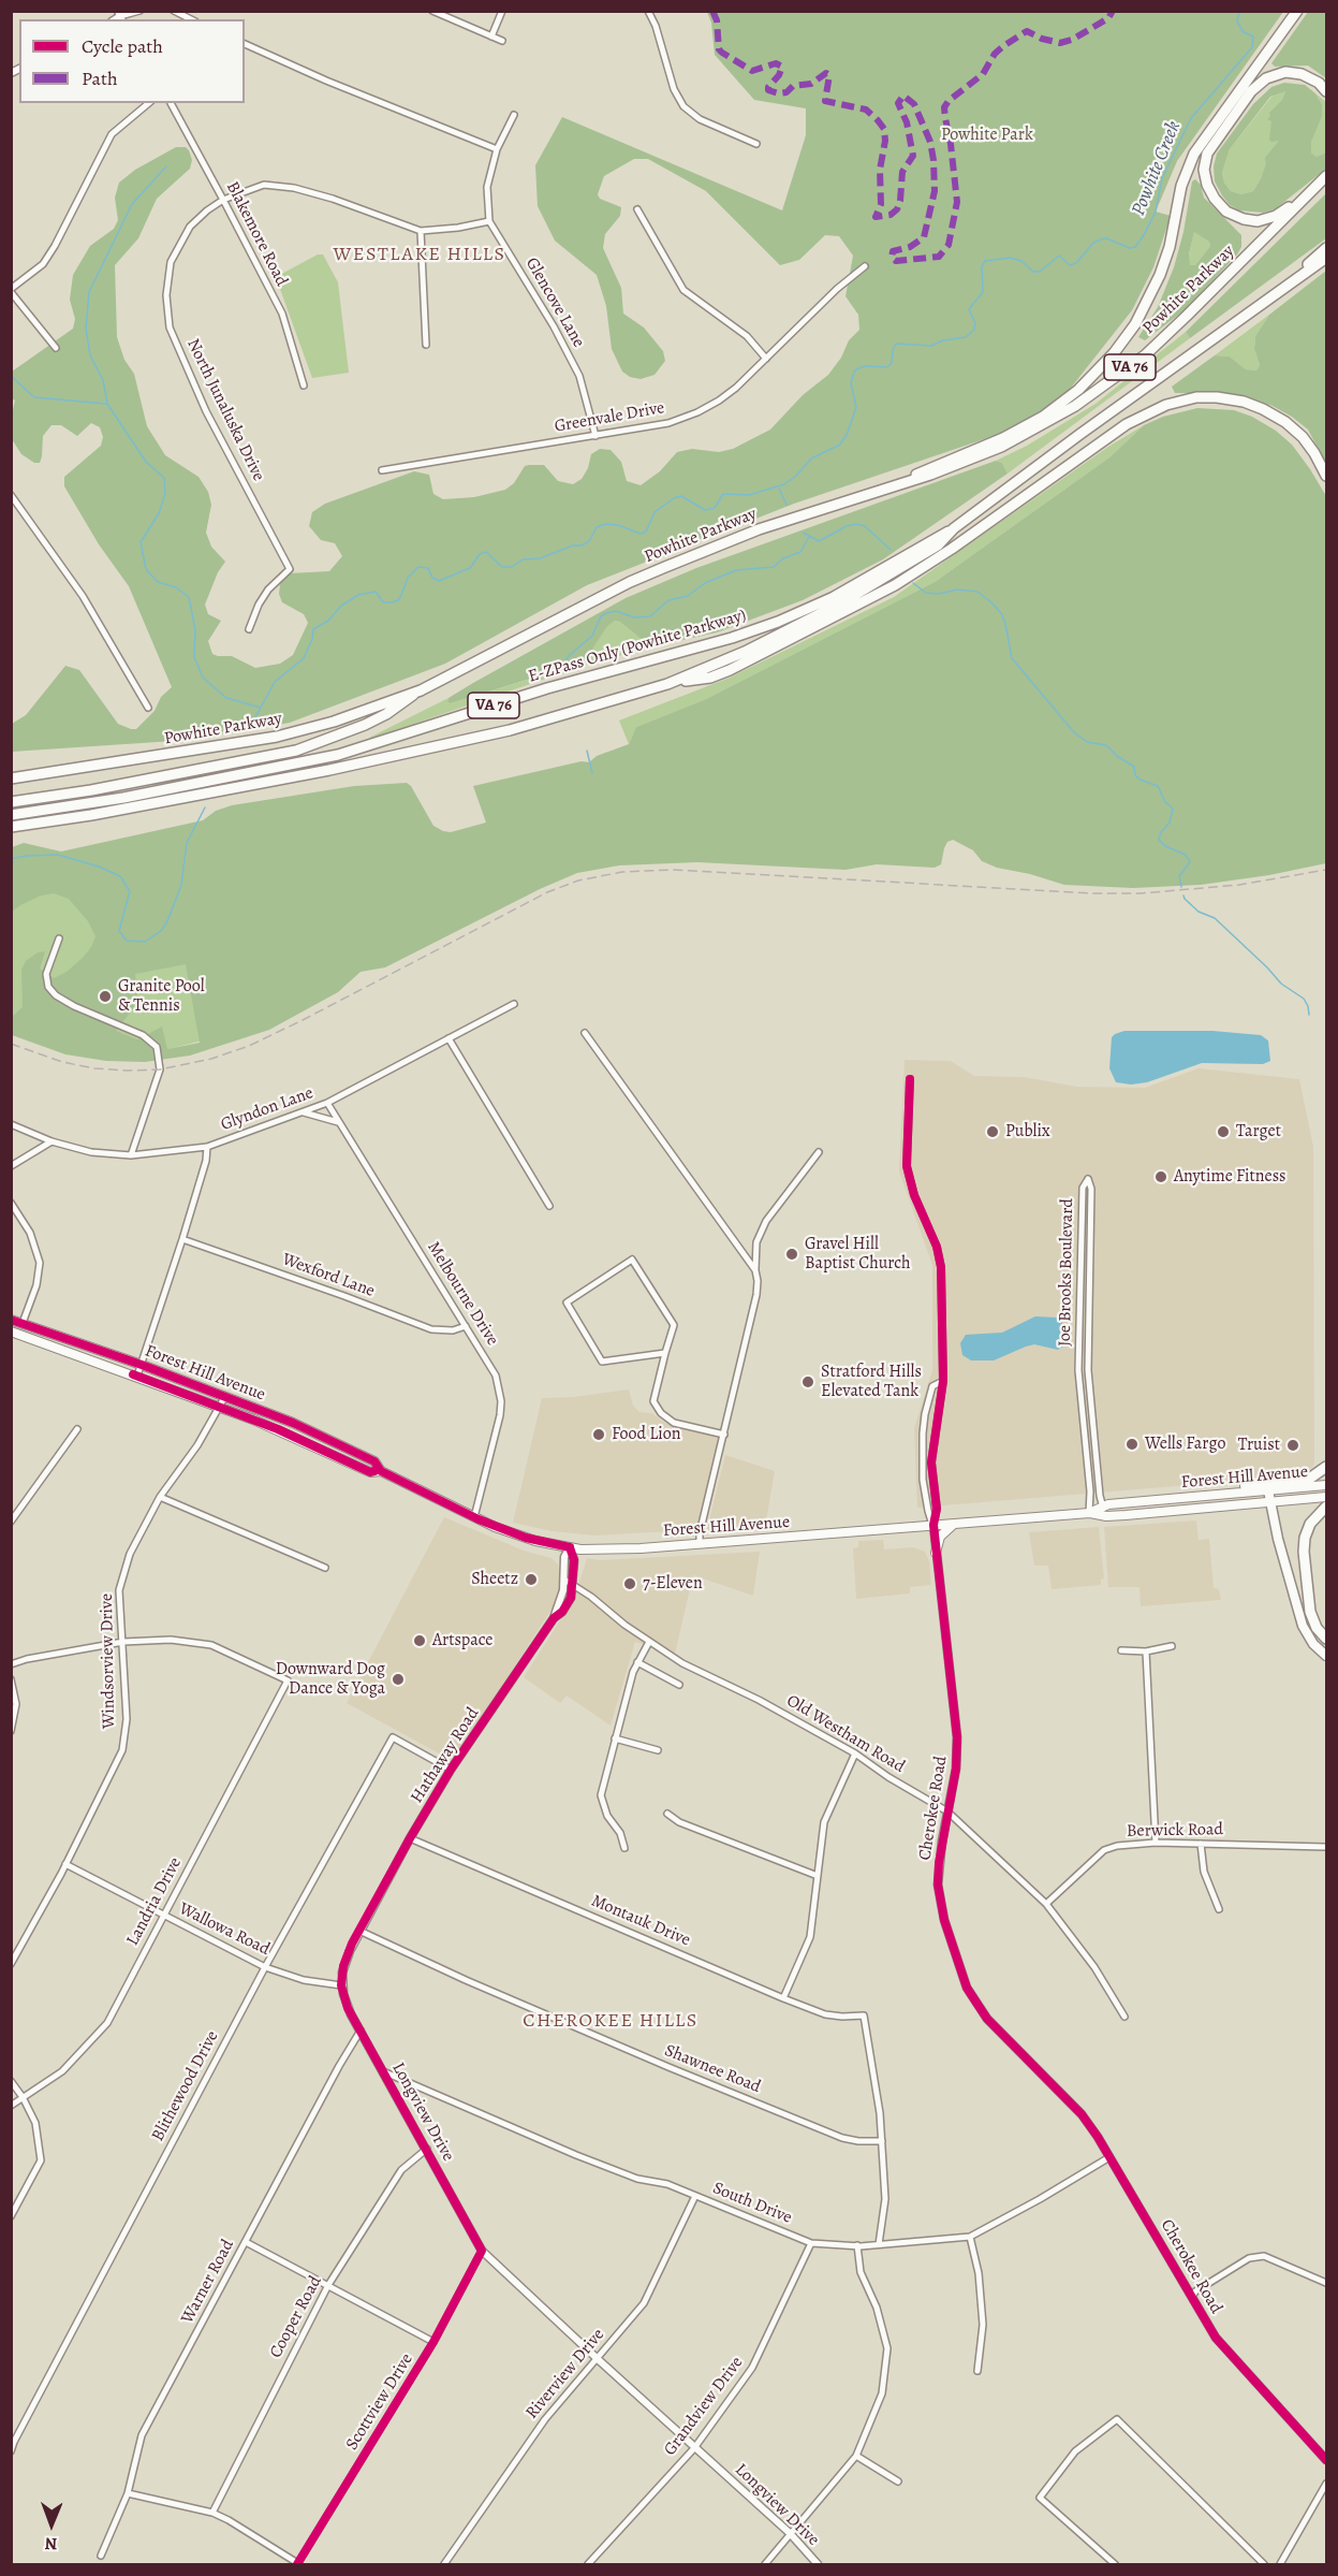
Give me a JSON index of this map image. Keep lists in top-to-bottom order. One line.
{"streets":{"highway":["Powhite Parkway","VA 76","E-ZPass Only (Powhite Parkway)"],"main road":["Forest Hill Avenue"],"street":["Blakemore Road","Glencove Lane","North Junaluska Drive","Greenvale Drive","Glyndon Lane","Joe Brooks Boulevard","Wexford Lane","Melbourne Drive","Windsorview Drive","Old Westham Road","Hathaway Road","Cherokee Road","Berwick Road","Landria Drive","Montauk Drive","Wallowa Road","Shawnee Road","Blithewood Drive","Longview Drive","South Drive","Warner Road","Cooper Road","Riverview Drive","Scottview Drive","Grandview Drive"]},"crossings":[["Blakemore Road","North Junaluska Drive"],["Powhite Parkway","VA 76"],["Glencove Lane","Greenvale Drive"],["VA 76","E-ZPass Only (Powhite Parkway)"],["Glyndon Lane","Melbourne Drive"],["Joe Brooks Boulevard","Forest Hill Avenue"],["Wexford Lane","Melbourne Drive"],["Melbourne Drive","Forest Hill Avenue"],["Forest Hill Avenue","Windsorview Drive"],["Forest Hill Avenue","Hathaway Road"],["Forest Hill Avenue","Cherokee Road"],["Windsorview Drive","Landria Drive"],["Windsorview Drive","Wallowa Road"],["Old Westham Road","Hathaway Road"],["Old Westham Road","Cherokee Road"],["Old Westham Road","Berwick Road"],["Hathaway Road","Montauk Drive"],["Hathaway Road","Wallowa Road"],["Hathaway Road","Shawnee Road"],["Hathaway Road","Blithewood Drive"],["Hathaway Road","Longview Drive"],["Cherokee Road","South Drive"],["Landria Drive","Wallowa Road"],["Montauk Drive","Shawnee Road"],["Wallowa Road","Blithewood Drive"],["Wallowa Road","Longview Drive"],["Longview Drive","South Drive"],["Longview Drive","Warner Road"],["Longview Drive","Cooper Road"],["Longview Drive","Riverview Drive"],["Longview Drive","Scottview Drive"],["Longview Drive","Grandview Drive"],["South Drive","Riverview Drive"],["South Drive","Grandview Drive"]],"districts":["WESTLAKE HILLS","CHEROKEE HILLS"],"water":["Powhite Creek"],"parks":["Powhite Park"],"places":["Granite Pool & Tennis","Publix","Target","Anytime Fitness","Gravel Hill Baptist Church","Stratford Hills Elevated Tank","Food Lion","Wells Fargo","Truist","Sheetz","7-Eleven","Artspace","Downward Dog Dance & Yoga"],"legend":["Cycle path","Path"],"north":"bottom"}
